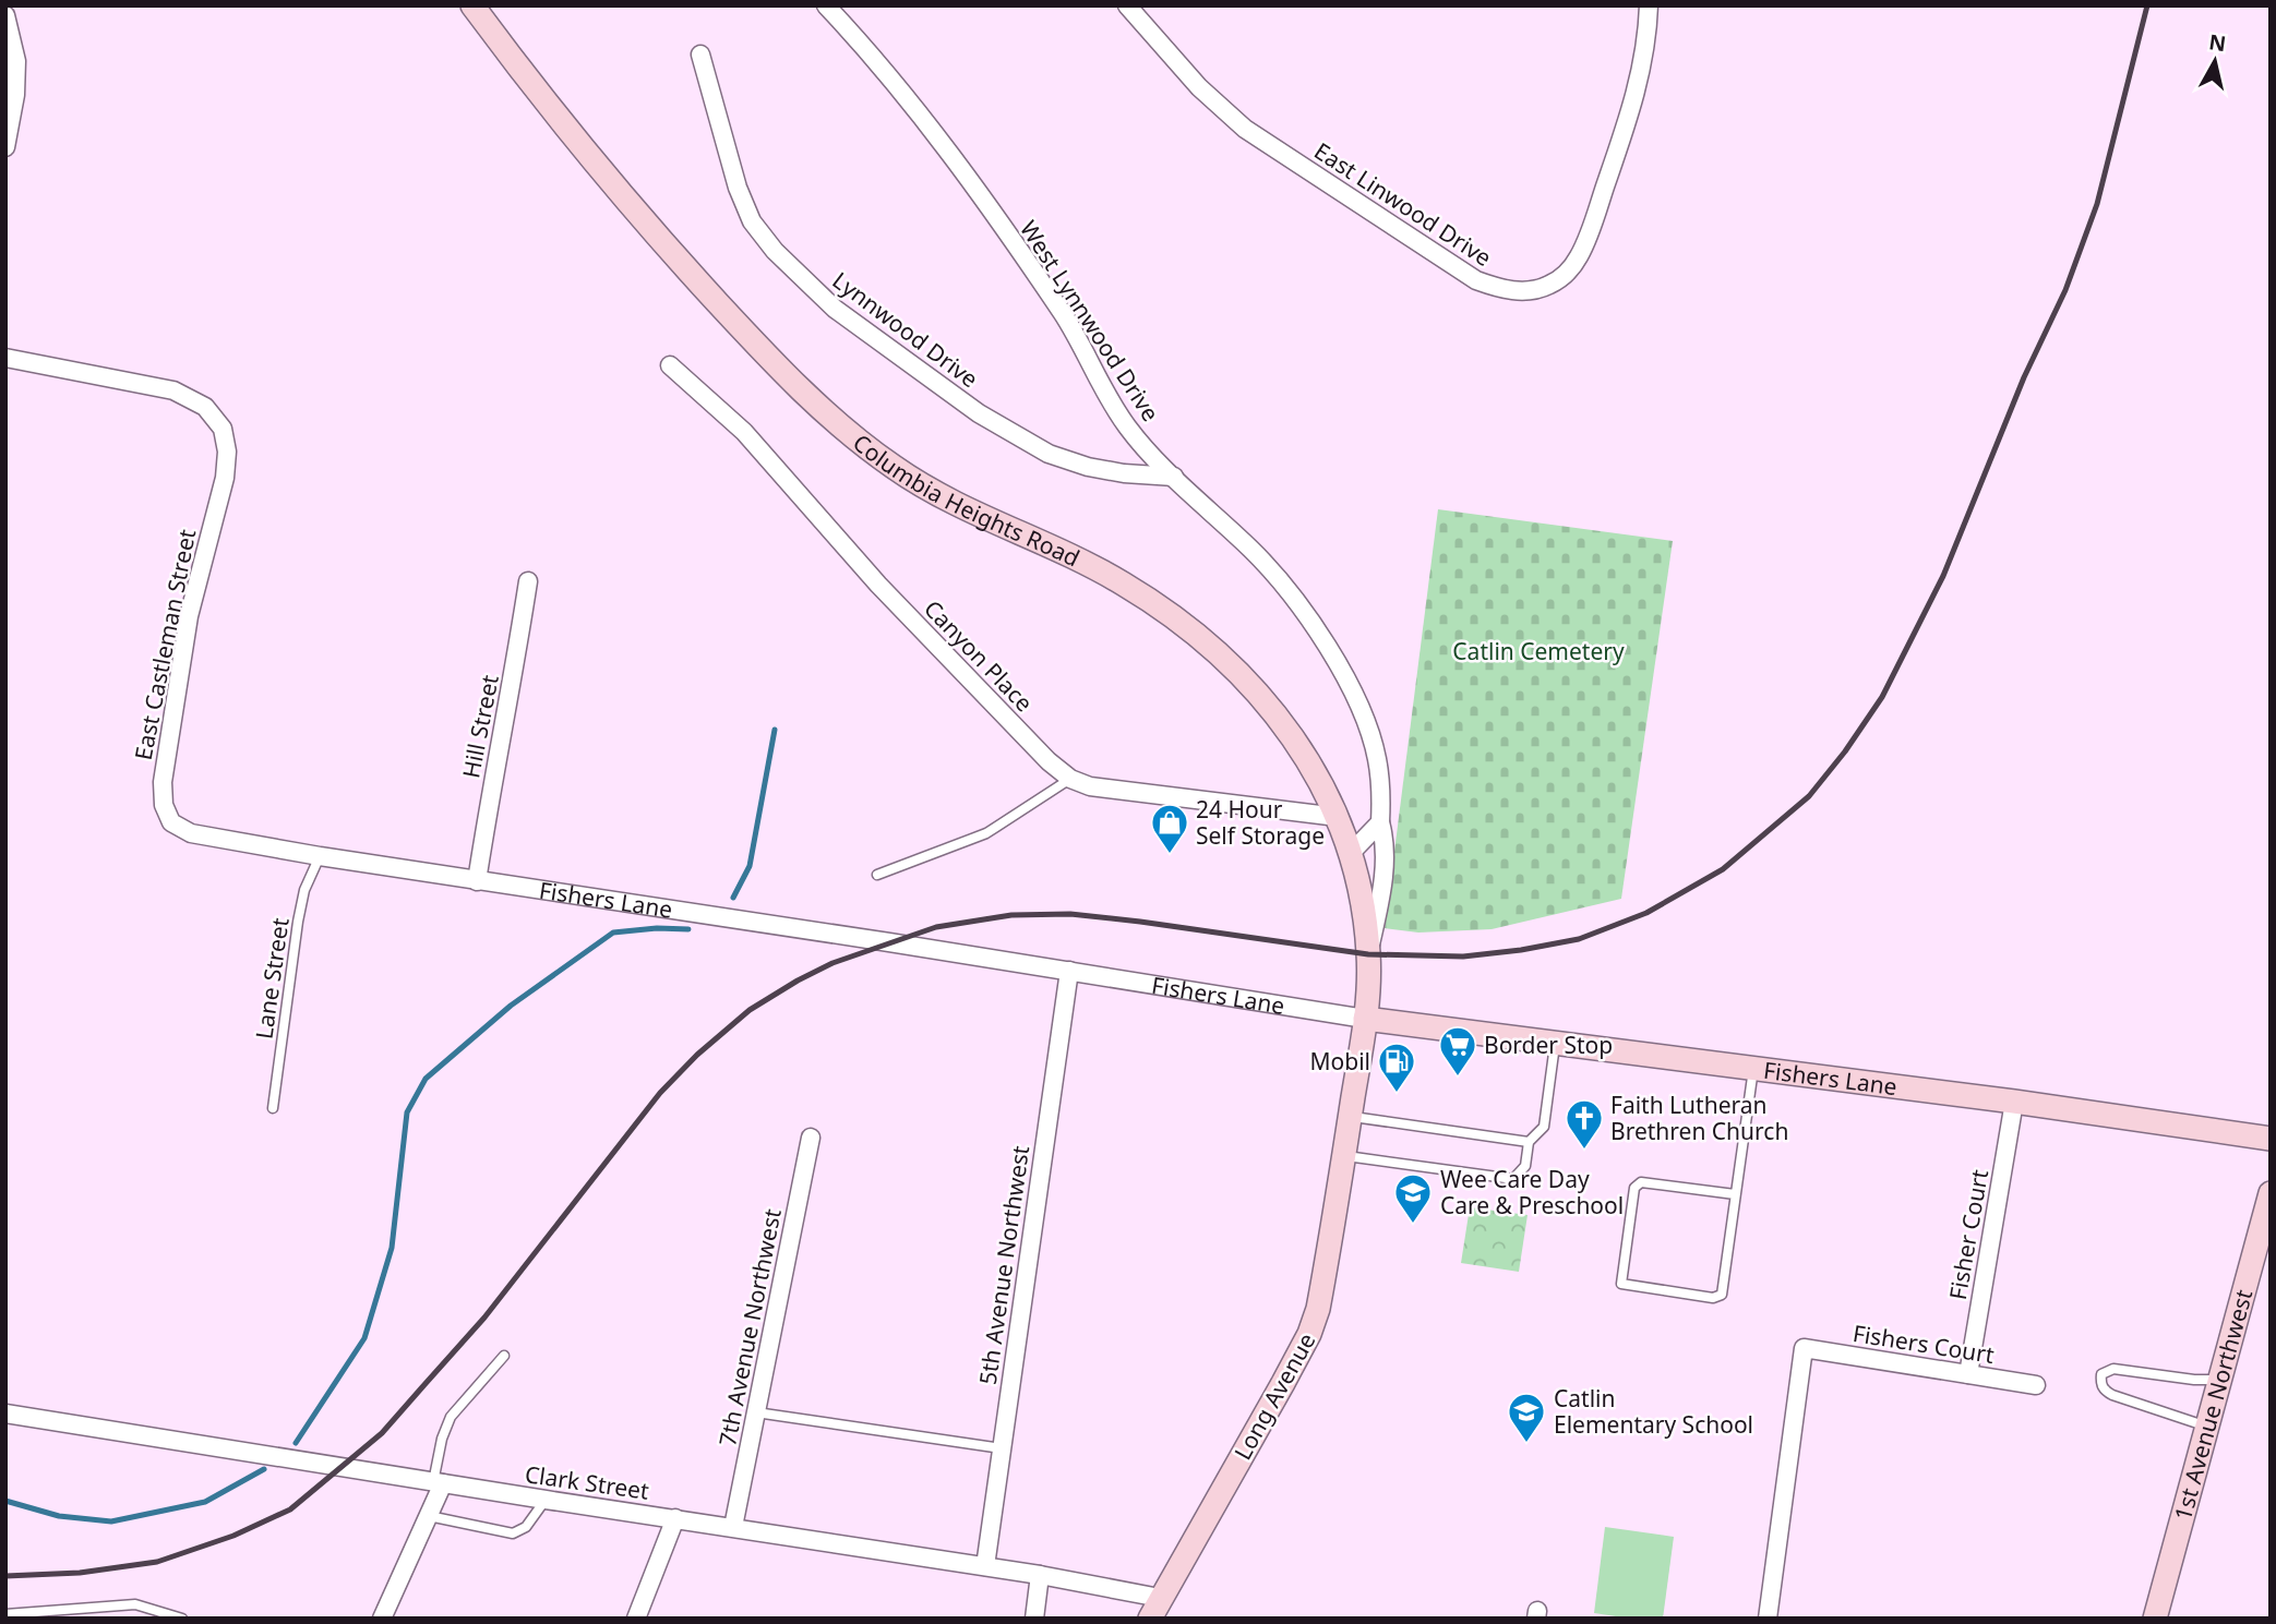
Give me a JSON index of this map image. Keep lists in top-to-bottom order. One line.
{"streets":{"street":["East Linwood Drive","West Lynnwood Drive","Lynnwood Drive","Columbia Heights Road","East Castleman Street","Canyon Place","Hill Street","Fishers Lane","Fisher Court","5th Avenue Northwest","7th Avenue Northwest","Fishers Court","Long Avenue","1st Avenue Northwest","Clark Street"],"lane":["Lane Street"]},"crossings":[["West Lynnwood Drive","Lynnwood Drive"],["West Lynnwood Drive","Columbia Heights Road"],["Columbia Heights Road","Canyon Place"],["Columbia Heights Road","Fishers Lane"],["Columbia Heights Road","Long Avenue"],["East Castleman Street","Fishers Lane"],["Hill Street","Fishers Lane"],["Fishers Lane","Lane Street"],["Fishers Lane","Fisher Court"],["Fishers Lane","5th Avenue Northwest"],["Fishers Lane","Long Avenue"],["Fisher Court","Fishers Court"],["5th Avenue Northwest","Clark Street"],["7th Avenue Northwest","Clark Street"],["Long Avenue","Clark Street"]],"parks":["Catlin Cemetery"],"places":{"shop":["24 Hour Self Storage"],"supermarket":["Border Stop"],"fuel station":["Mobil"],"church":["Faith Lutheran Brethren Church"],"school or university":["Wee Care Day Care & Preschool","Catlin Elementary School"]},"north":"top"}
